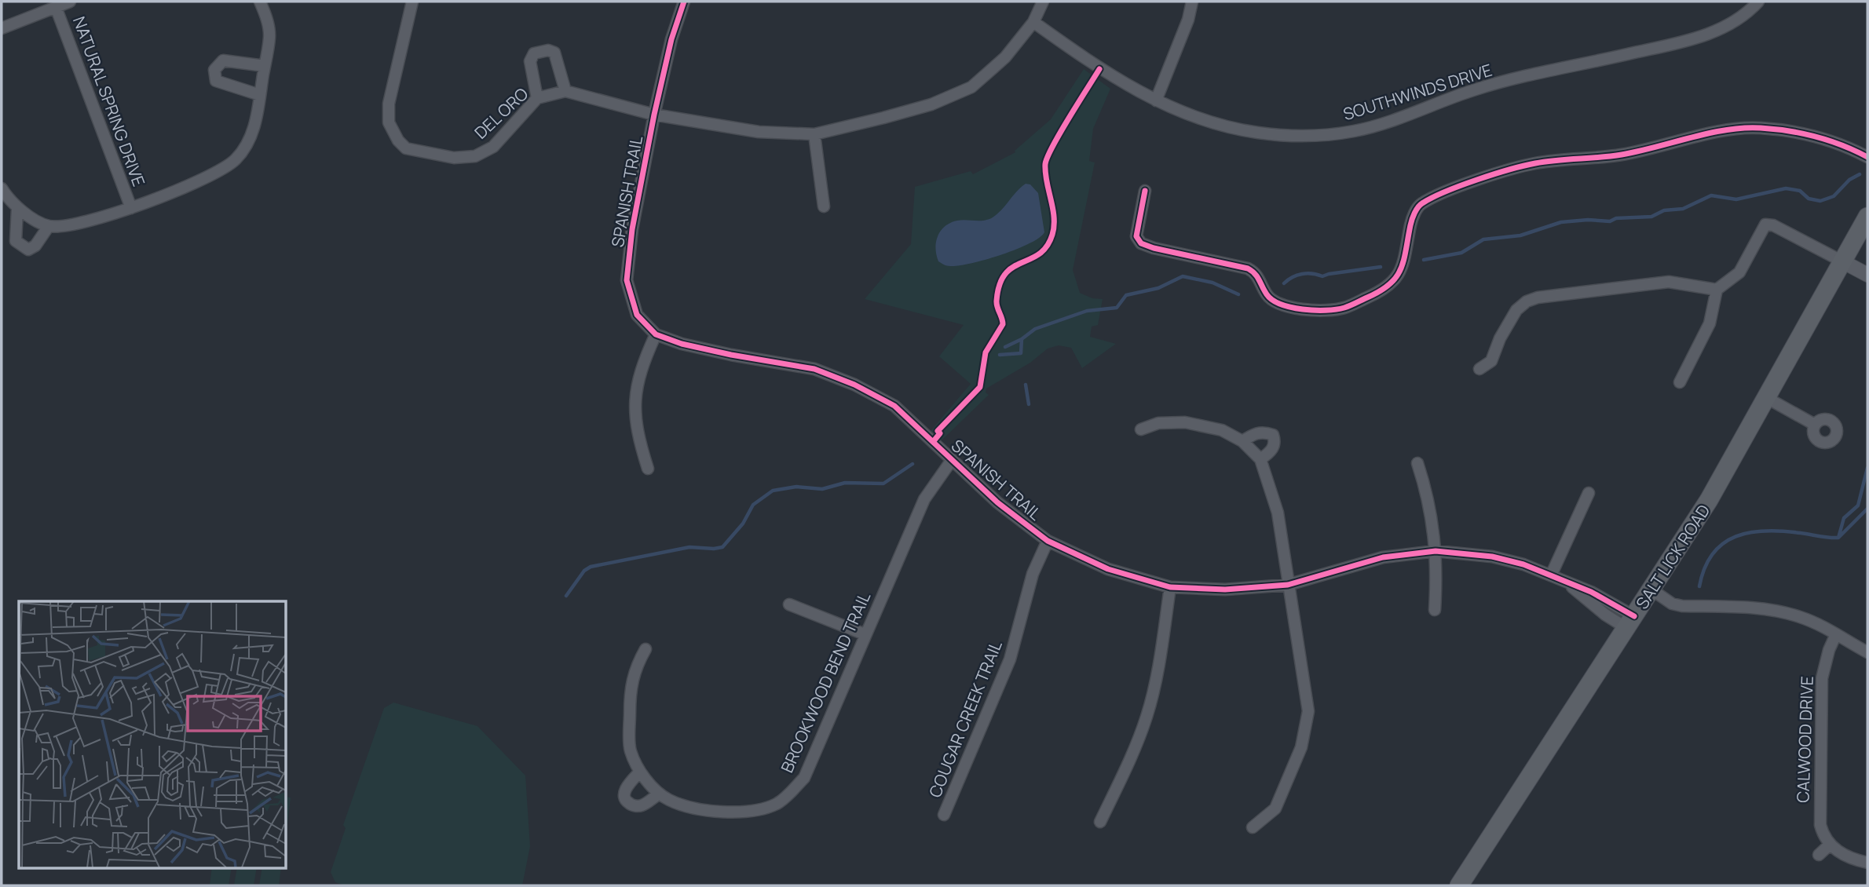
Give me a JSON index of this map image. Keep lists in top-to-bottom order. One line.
{"streets":{"main road":["SALT LICK ROAD"],"street":["SOUTHWINDS DRIVE","NATURAL SPRING DRIVE","DEL ORO","SPANISH TRAIL","BROOKWOOD BEND TRAIL","COUGAR CREEK TRAIL","CALWOOD DRIVE"]},"crossings":[["SPANISH TRAIL","SALT LICK ROAD"],["SPANISH TRAIL","BROOKWOOD BEND TRAIL"],["SPANISH TRAIL","COUGAR CREEK TRAIL"]]}
